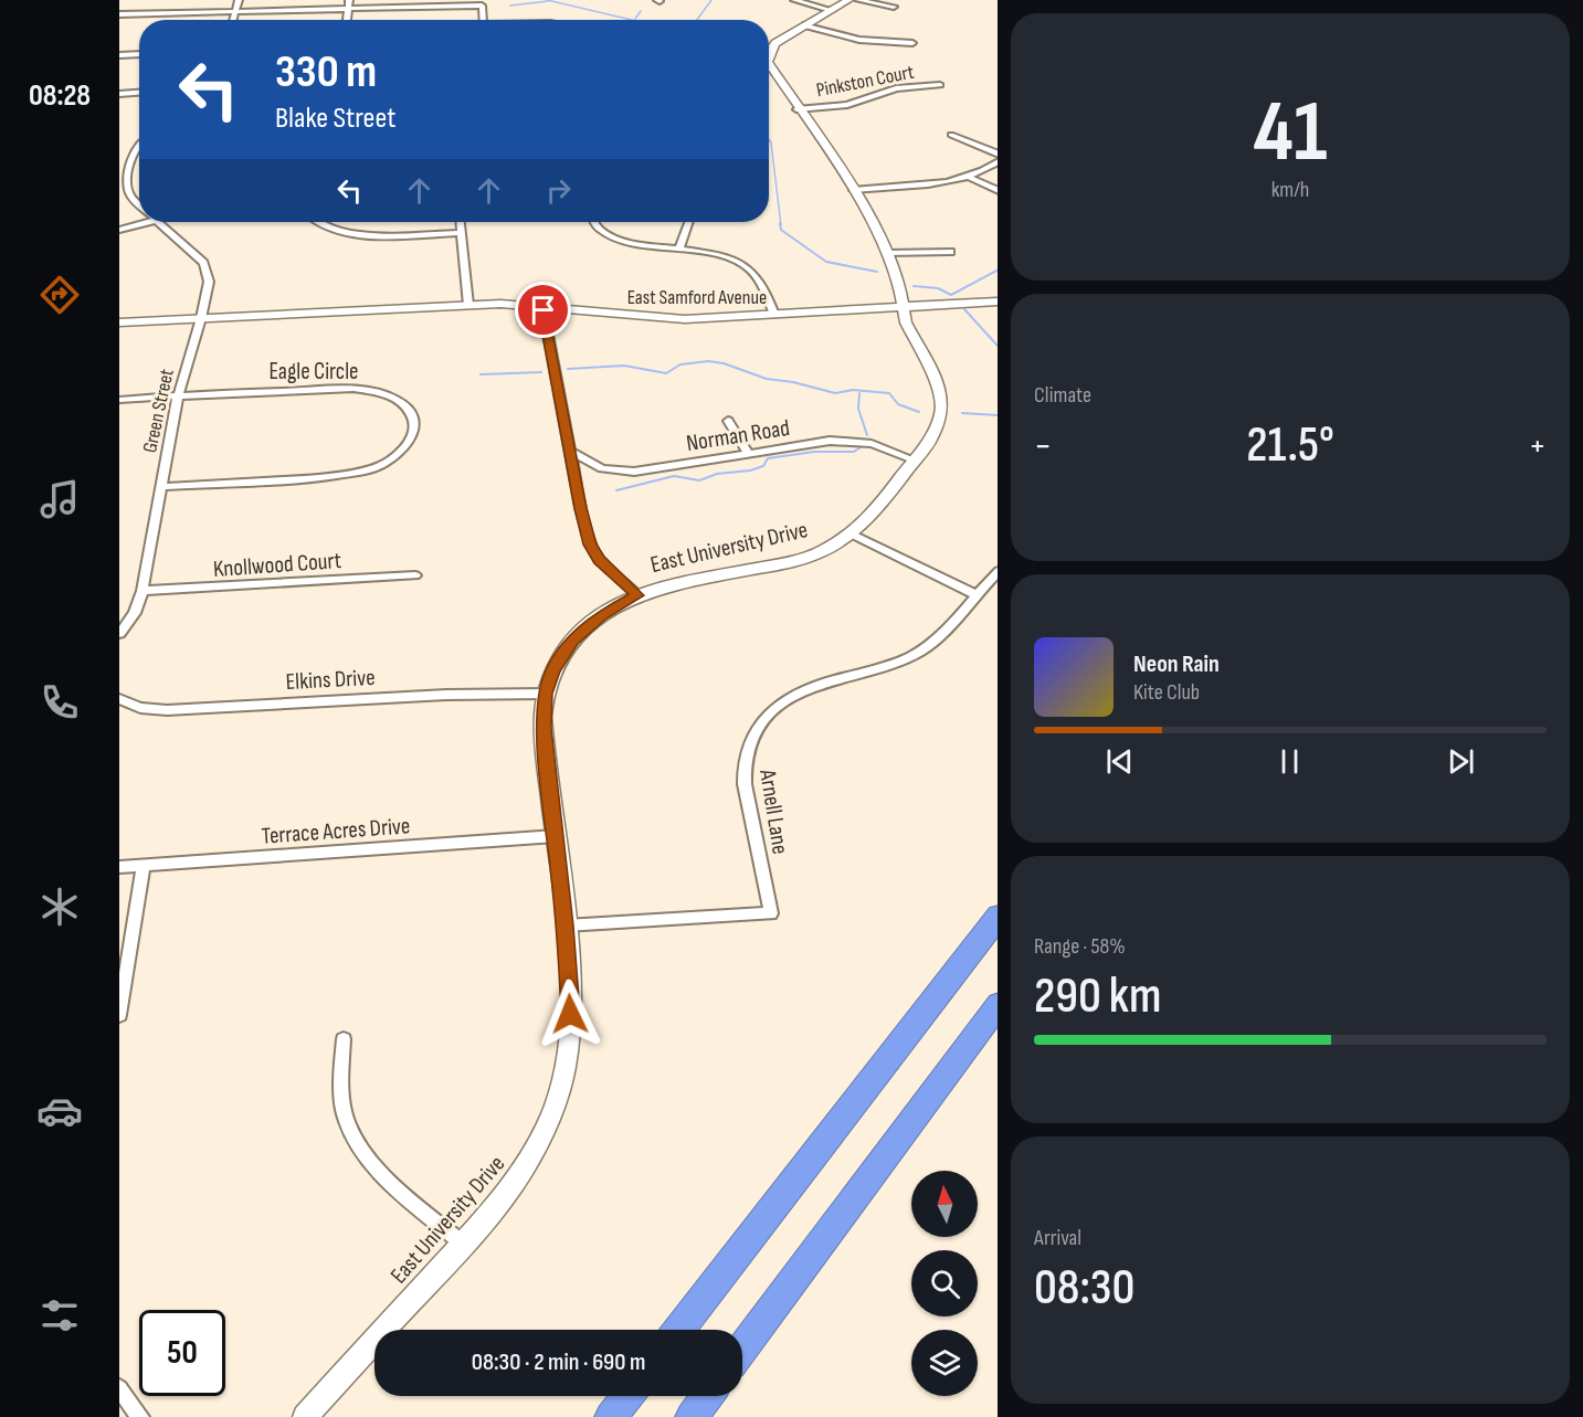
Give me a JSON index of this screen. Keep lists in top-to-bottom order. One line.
{"streets":{"main road":["East Samford Avenue","East University Drive"],"street":["Pinkston Court","Eagle Circle","Green Street","Norman Road","Knollwood Court","Elkins Drive","Arnell Lane","Terrace Acres Drive"]},"crossings":[["Pinkston Court","East University Drive"],["East Samford Avenue","Green Street"],["East Samford Avenue","East University Drive"],["Eagle Circle","Green Street"],["Green Street","Knollwood Court"],["Norman Road","East University Drive"],["East University Drive","Elkins Drive"],["East University Drive","Arnell Lane"],["East University Drive","Terrace Acres Drive"]],"north":"top","page":{"tabs":"08:28","tile":[["41","km/h"],"Climate",["Range · 58%","290 km"],["Arrival","08:30"]],"turn":["330 m","Blake Street"],"heat":["−","21.5°","+"],"song":["Neon Rain","Kite Club"],"limit":"50","trip":"08:30 · 2 min · 690 m"}}
